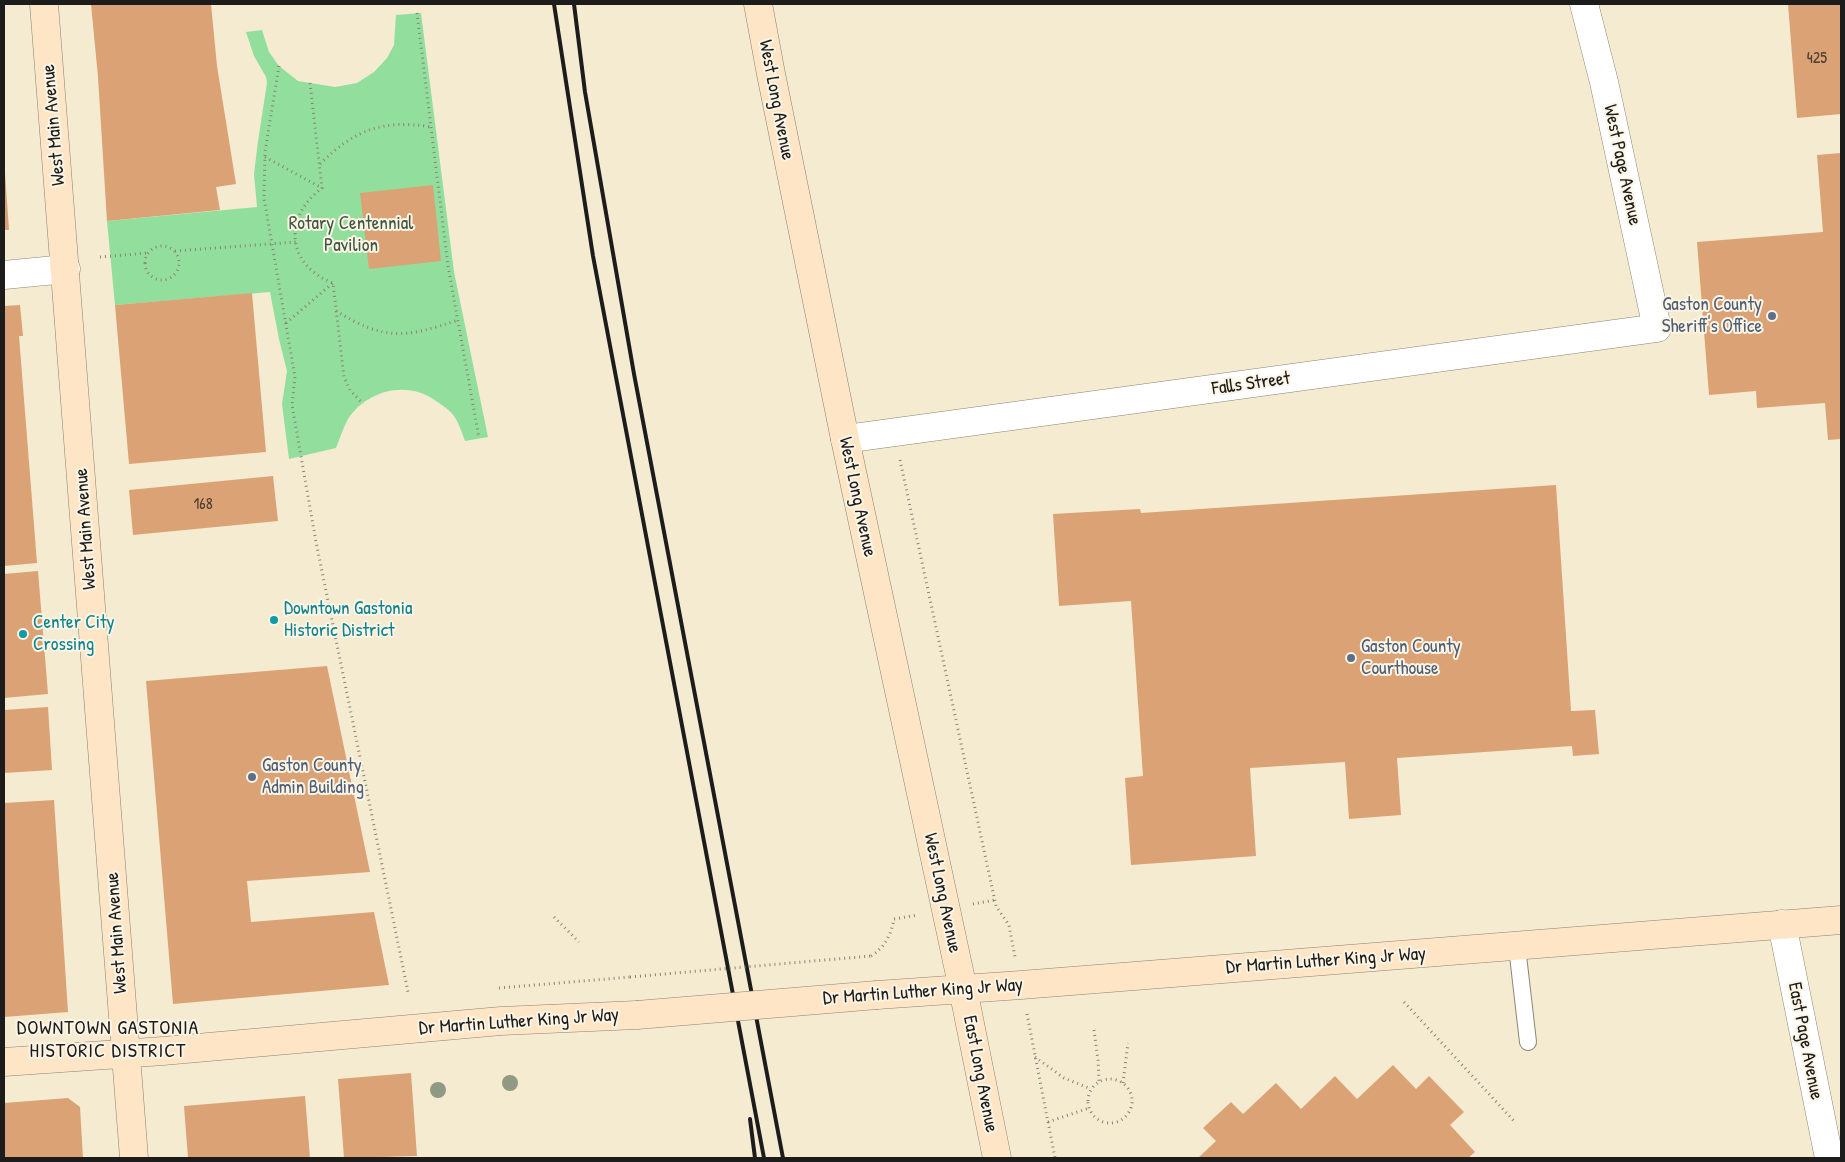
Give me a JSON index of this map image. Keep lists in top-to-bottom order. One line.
{"streets":{"main road":["West Long Avenue","West Main Avenue","Dr Martin Luther King Jr Way","East Long Avenue"],"street":["West Page Avenue","Falls Street","East Page Avenue"]},"crossings":[["West Long Avenue","Falls Street"],["West Long Avenue","Dr Martin Luther King Jr Way"],["West Long Avenue","East Long Avenue"],["West Main Avenue","Dr Martin Luther King Jr Way"],["West Page Avenue","Falls Street"],["Dr Martin Luther King Jr Way","East Page Avenue"],["Dr Martin Luther King Jr Way","East Long Avenue"]],"districts":["DOWNTOWN GASTONIA HISTORIC DISTRICT"],"parks":["Rotary Centennial Pavilion"],"places":["Gaston County Sheriff's Office","Downtown Gastonia Historic District","Center City Crossing","Gaston County Courthouse","Gaston County Admin Building"],"house_numbers":["425","168"]}
